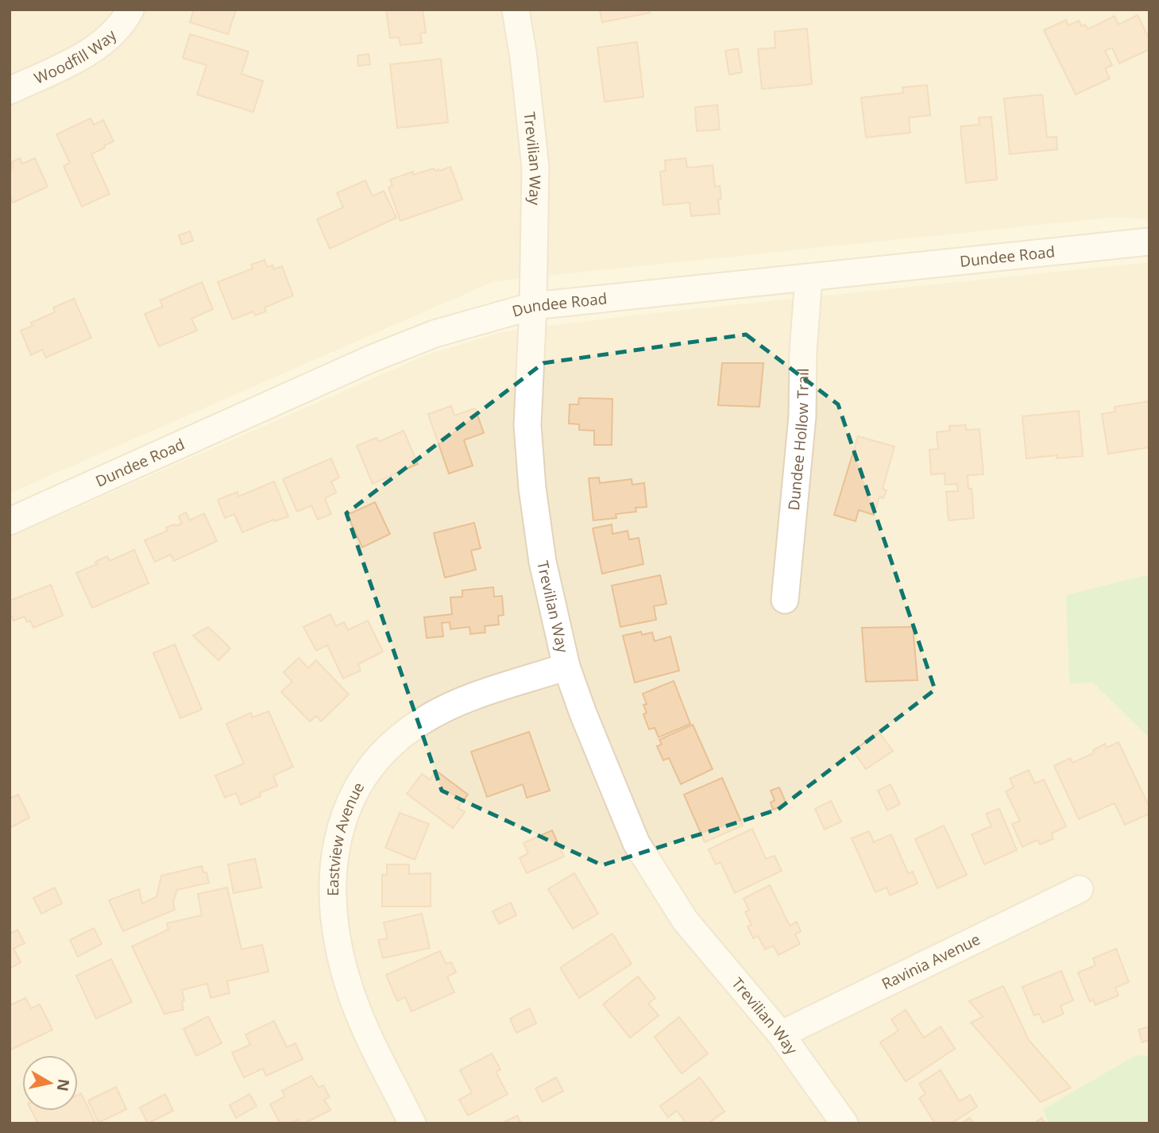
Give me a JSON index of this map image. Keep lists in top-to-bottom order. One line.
{"streets":{"street":["Woodfill Way","Trevilian Way","Dundee Road","Dundee Hollow Trail","Eastview Avenue","Ravinia Avenue"]},"crossings":[["Trevilian Way","Dundee Road"],["Trevilian Way","Eastview Avenue"],["Trevilian Way","Ravinia Avenue"],["Dundee Road","Dundee Hollow Trail"]],"north":"right"}
